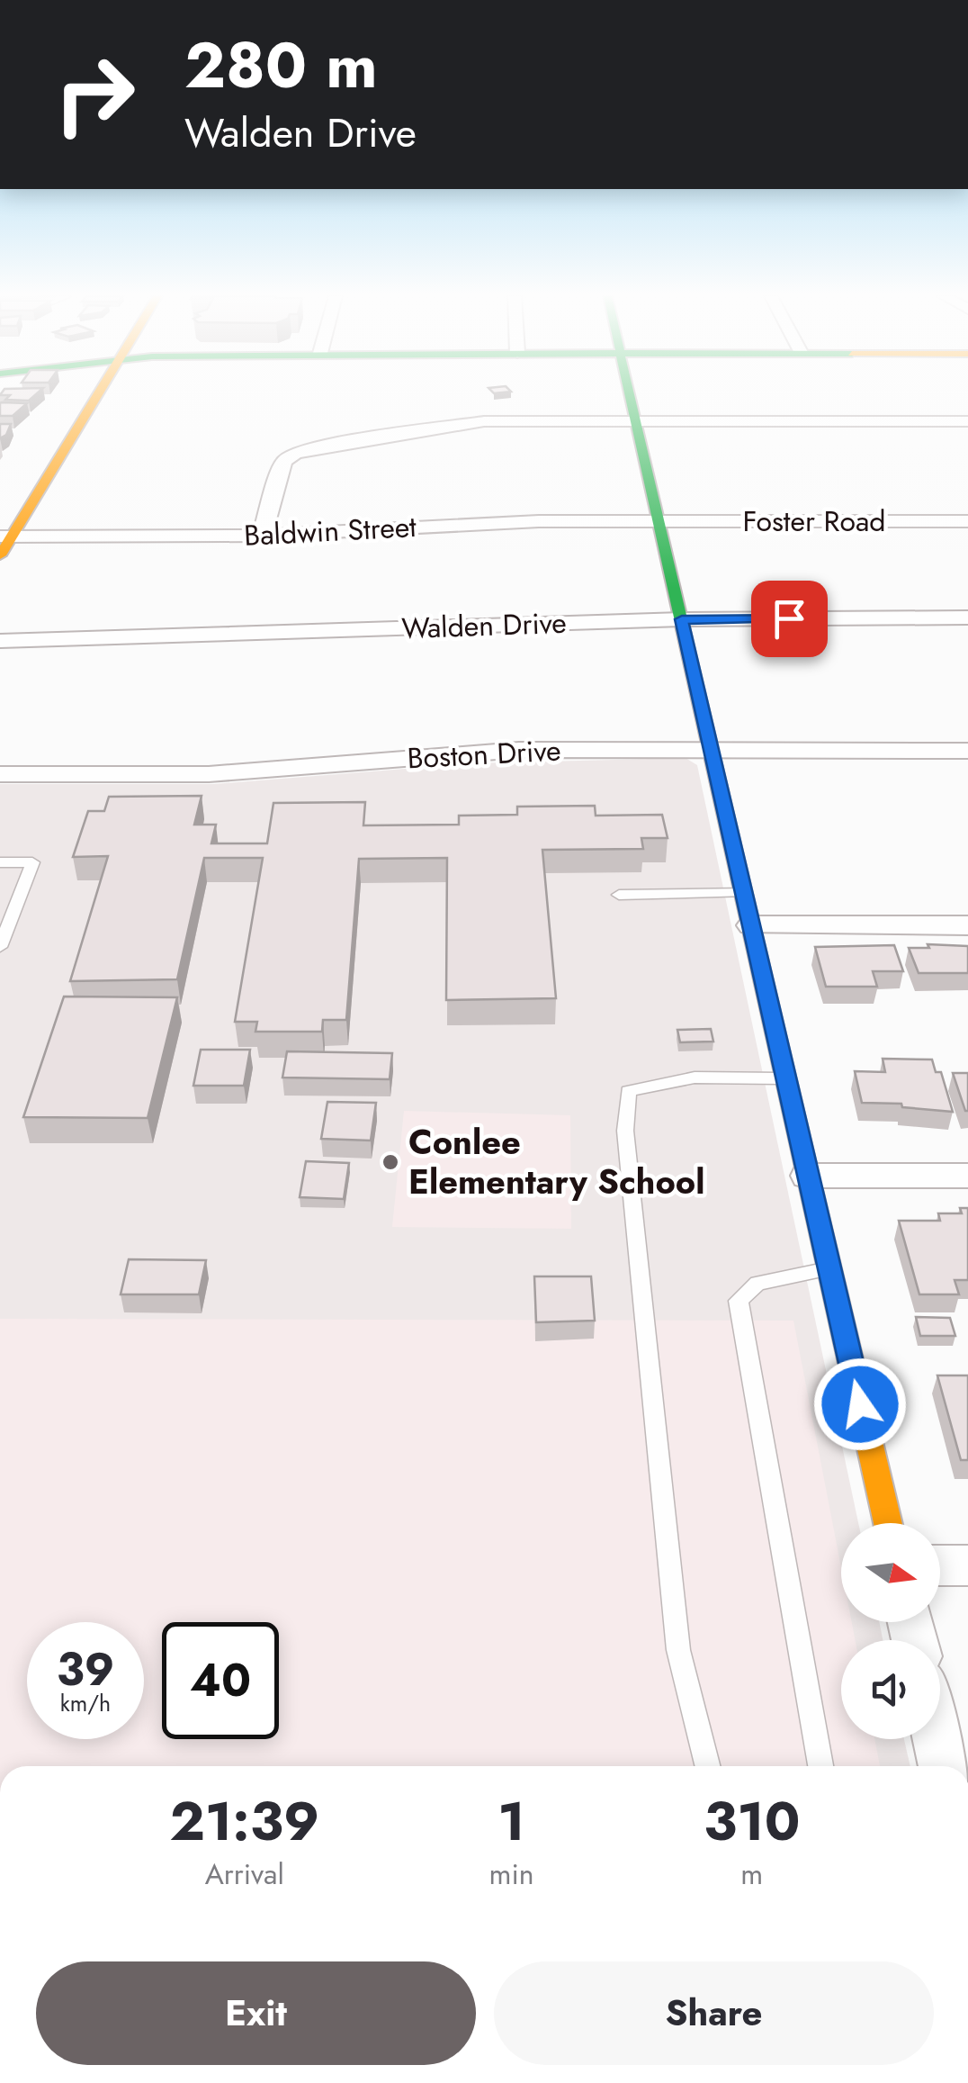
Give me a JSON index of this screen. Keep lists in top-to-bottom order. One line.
{"streets":{"street":["Foster Road","Baldwin Street","Walden Drive","Boston Drive"]},"crossings":[["Foster Road","Baldwin Street"]],"places":["Conlee Elementary School"],"north":"right","page":{"turn":["280 m","Walden Drive"],"speed":"39 km/h","limit":"40","eta":["21:39","Arrival","1","min","310","m"],"buttons":["Exit","Share"]}}
